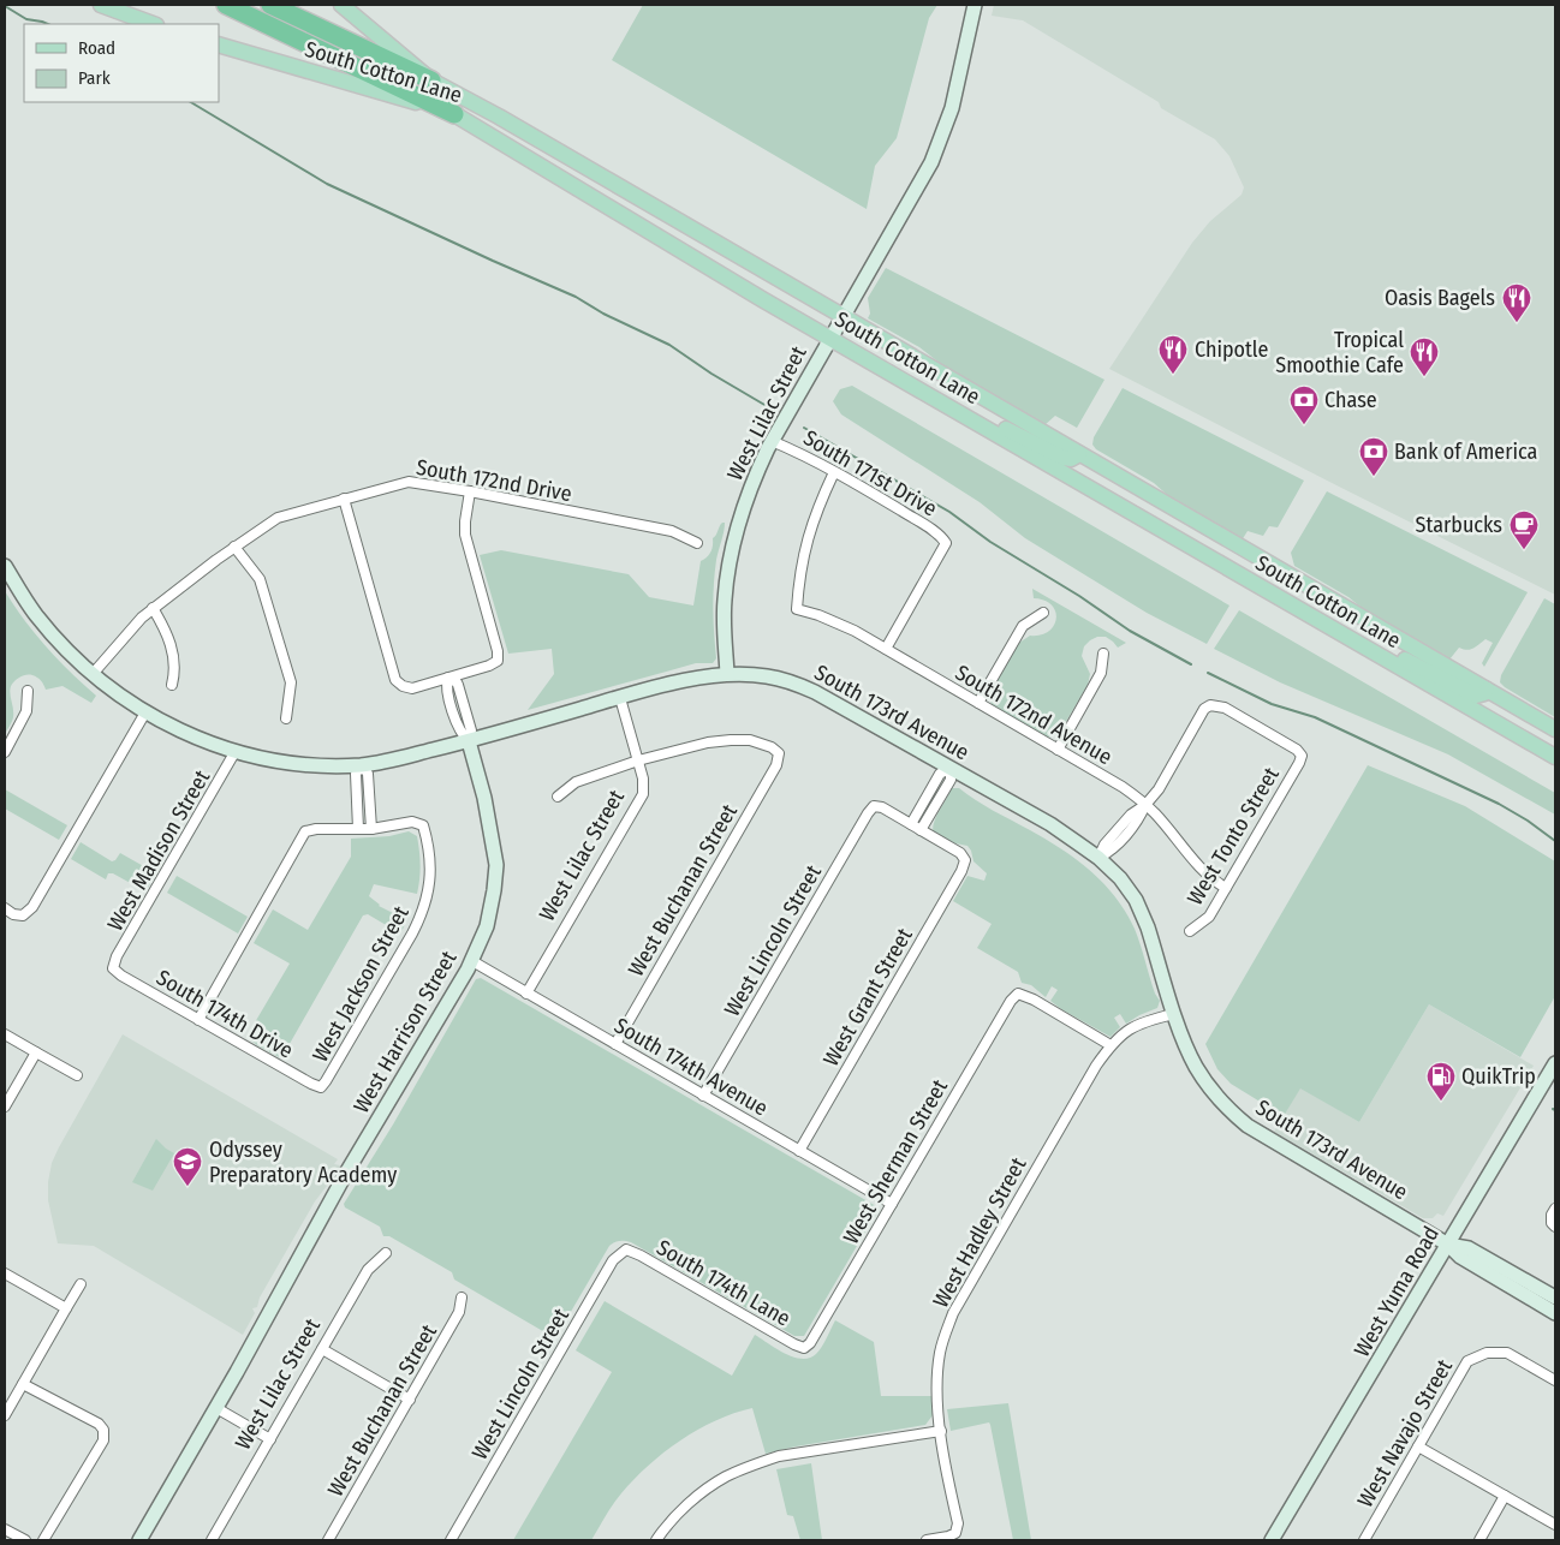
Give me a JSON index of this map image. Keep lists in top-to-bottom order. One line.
{"streets":{"main road":["South Cotton Lane"],"street":["West Lilac Street","South 171st Drive","South 172nd Drive","South 173rd Avenue","South 172nd Avenue","West Tonto Street","West Madison Street","West Buchanan Street","West Lincoln Street","West Jackson Street","West Grant Street","South 174th Drive","West Harrison Street","South 174th Avenue","West Sherman Street","West Hadley Street","South 174th Lane","West Yuma Road","West Navajo Street"]},"crossings":[["South Cotton Lane","West Lilac Street"],["West Lilac Street","South 171st Drive"],["West Lilac Street","South 173rd Avenue"],["West Lilac Street","West Buchanan Street"],["West Lilac Street","South 174th Avenue"],["South 171st Drive","South 172nd Avenue"],["South 172nd Drive","South 173rd Avenue"],["South 173rd Avenue","West Madison Street"],["South 173rd Avenue","West Harrison Street"],["South 173rd Avenue","West Hadley Street"],["South 173rd Avenue","West Yuma Road"],["South 172nd Avenue","West Tonto Street"],["West Madison Street","South 174th Drive"],["West Buchanan Street","South 174th Avenue"],["West Lincoln Street","South 174th Avenue"],["West Lincoln Street","South 174th Lane"],["West Jackson Street","South 174th Drive"],["West Grant Street","South 174th Avenue"],["West Harrison Street","South 174th Avenue"],["South 174th Avenue","West Sherman Street"],["West Sherman Street","West Hadley Street"],["West Sherman Street","South 174th Lane"]],"places":{"restaurant":["Oasis Bagels","Chipotle","Tropical Smoothie Cafe"],"bank":["Chase","Bank of America"],"cafe":["Starbucks"],"fuel station":["QuikTrip"],"school or university":["Odyssey Preparatory Academy"]},"legend":["Road","Park"]}
